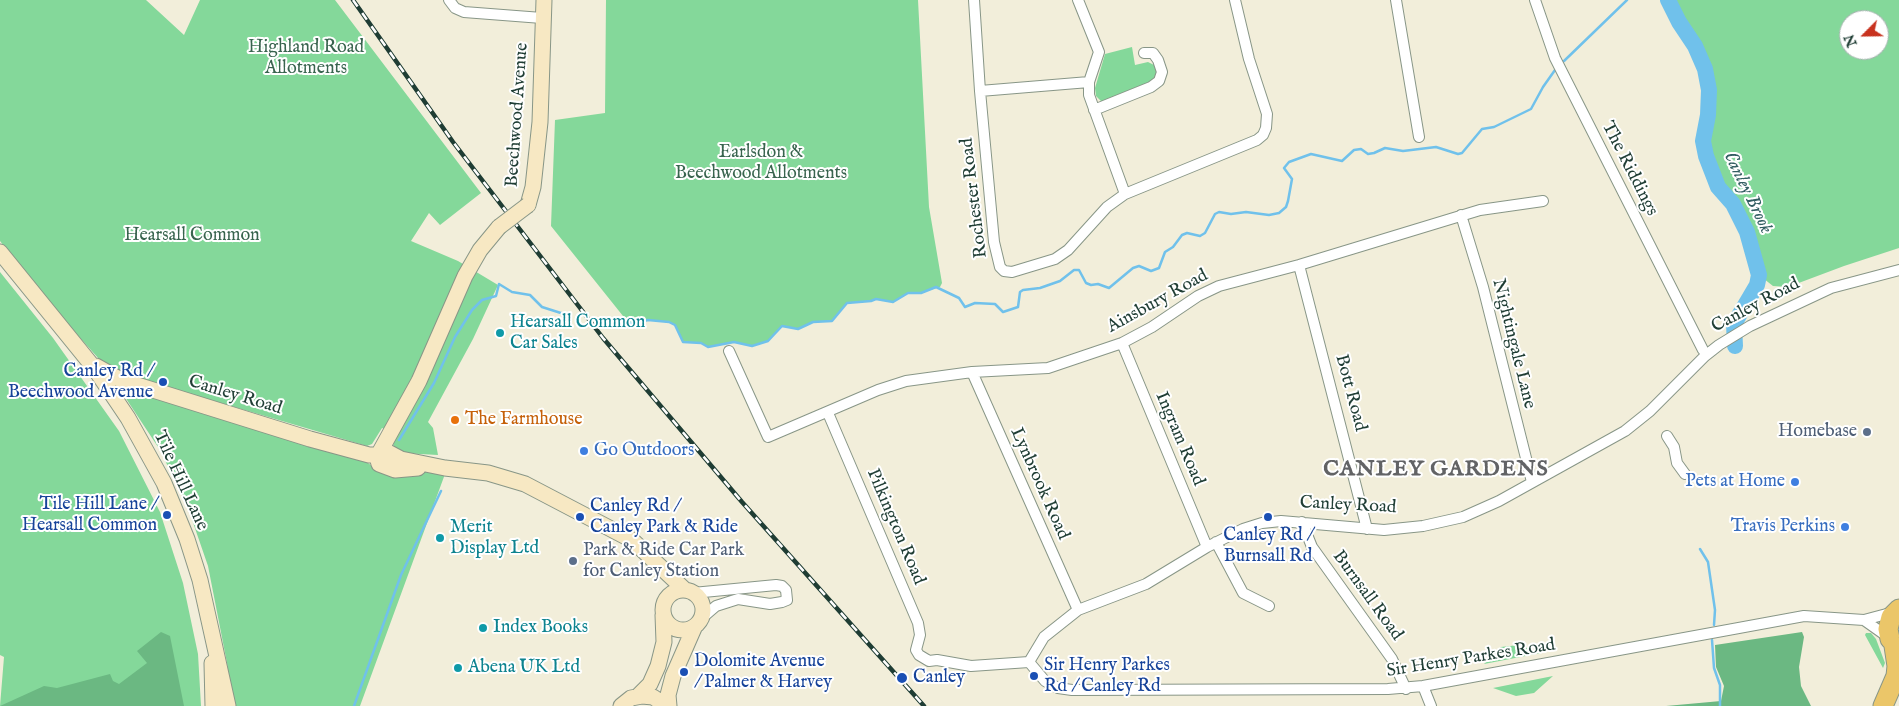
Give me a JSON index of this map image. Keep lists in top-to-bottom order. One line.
{"streets":{"street":["Beechwood Avenue","The Riddings","Rochester Road","Ainsbury Road","Canley Road","Nightingale Lane","Bott Road","Ingram Road","Tile Hill Lane","Lynbrook Road","Pilkington Road","Burnsall Road","Sir Henry Parkes Road"]},"crossings":[["Beechwood Avenue","Canley Road"],["Ainsbury Road","Nightingale Lane"],["Ainsbury Road","Bott Road"],["Ainsbury Road","Ingram Road"],["Ainsbury Road","Lynbrook Road"],["Ainsbury Road","Pilkington Road"],["Canley Road","Nightingale Lane"],["Canley Road","Bott Road"],["Canley Road","Ingram Road"],["Canley Road","Tile Hill Lane"],["Canley Road","Lynbrook Road"],["Canley Road","Pilkington Road"],["Canley Road","Burnsall Road"],["Canley Road","Sir Henry Parkes Road"],["Pilkington Road","Sir Henry Parkes Road"],["Burnsall Road","Sir Henry Parkes Road"]],"districts":["CANLEY GARDENS"],"water":["Canley Brook"],"parks":["Highland Road Allotments","Earlsdon & Beechwood Allotments","Hearsall Common"],"places":["Hearsall Common Car Sales","Canley Rd / Beechwood Avenue","The Farmhouse","Homebase","Go Outdoors","Pets at Home","Tile Hill Lane / Hearsall Common","Canley Rd / Canley Park & Ride","Canley Rd / Burnsall Rd","Travis Perkins","Merit Display Ltd","Park & Ride Car Park for Canley Station","Index Books","Abena UK Ltd","Dolomite Avenue / Palmer & Harvey","Sir Henry Parkes Rd / Canley Rd","Canley"],"north":"bottom left"}
